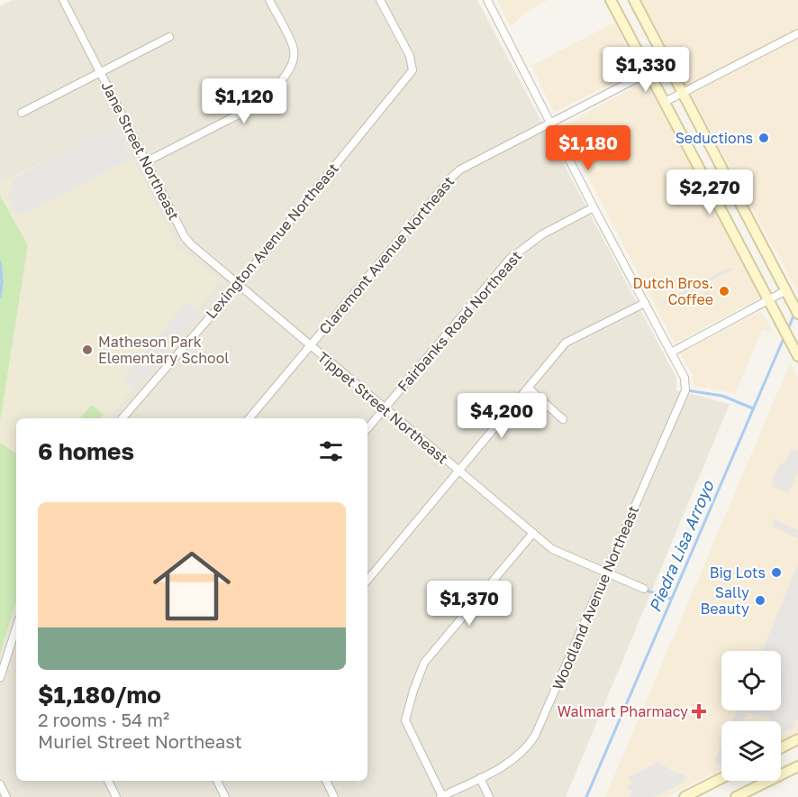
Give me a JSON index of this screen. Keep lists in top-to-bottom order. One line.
{"streets":{"street":["Jane Street Northeast","Lexington Avenue Northeast","Claremont Avenue Northeast","Fairbanks Road Northeast","Tippet Street Northeast","Woodland Avenue Northeast"]},"crossings":[["Jane Street Northeast","Lexington Avenue Northeast"],["Jane Street Northeast","Tippet Street Northeast"],["Lexington Avenue Northeast","Tippet Street Northeast"],["Claremont Avenue Northeast","Tippet Street Northeast"],["Claremont Avenue Northeast","Woodland Avenue Northeast"],["Fairbanks Road Northeast","Tippet Street Northeast"],["Fairbanks Road Northeast","Woodland Avenue Northeast"],["Tippet Street Northeast","Woodland Avenue Northeast"]],"water":["Piedra Lisa Arroyo"],"places":{"other":["Seductions","Dutch Bros. Coffee","Matheson Park Elementary School","Big Lots","Sally Beauty"],"health":["Walmart Pharmacy"]},"page":{"price":["$1,330","$1,120","$1,180","$2,270","$4,200","$1,370"],"heading":"6 homes","list":[{"name":"$1,180/mo","note":"2 rooms · 54 m² · Muriel Street Northeast"}]}}
